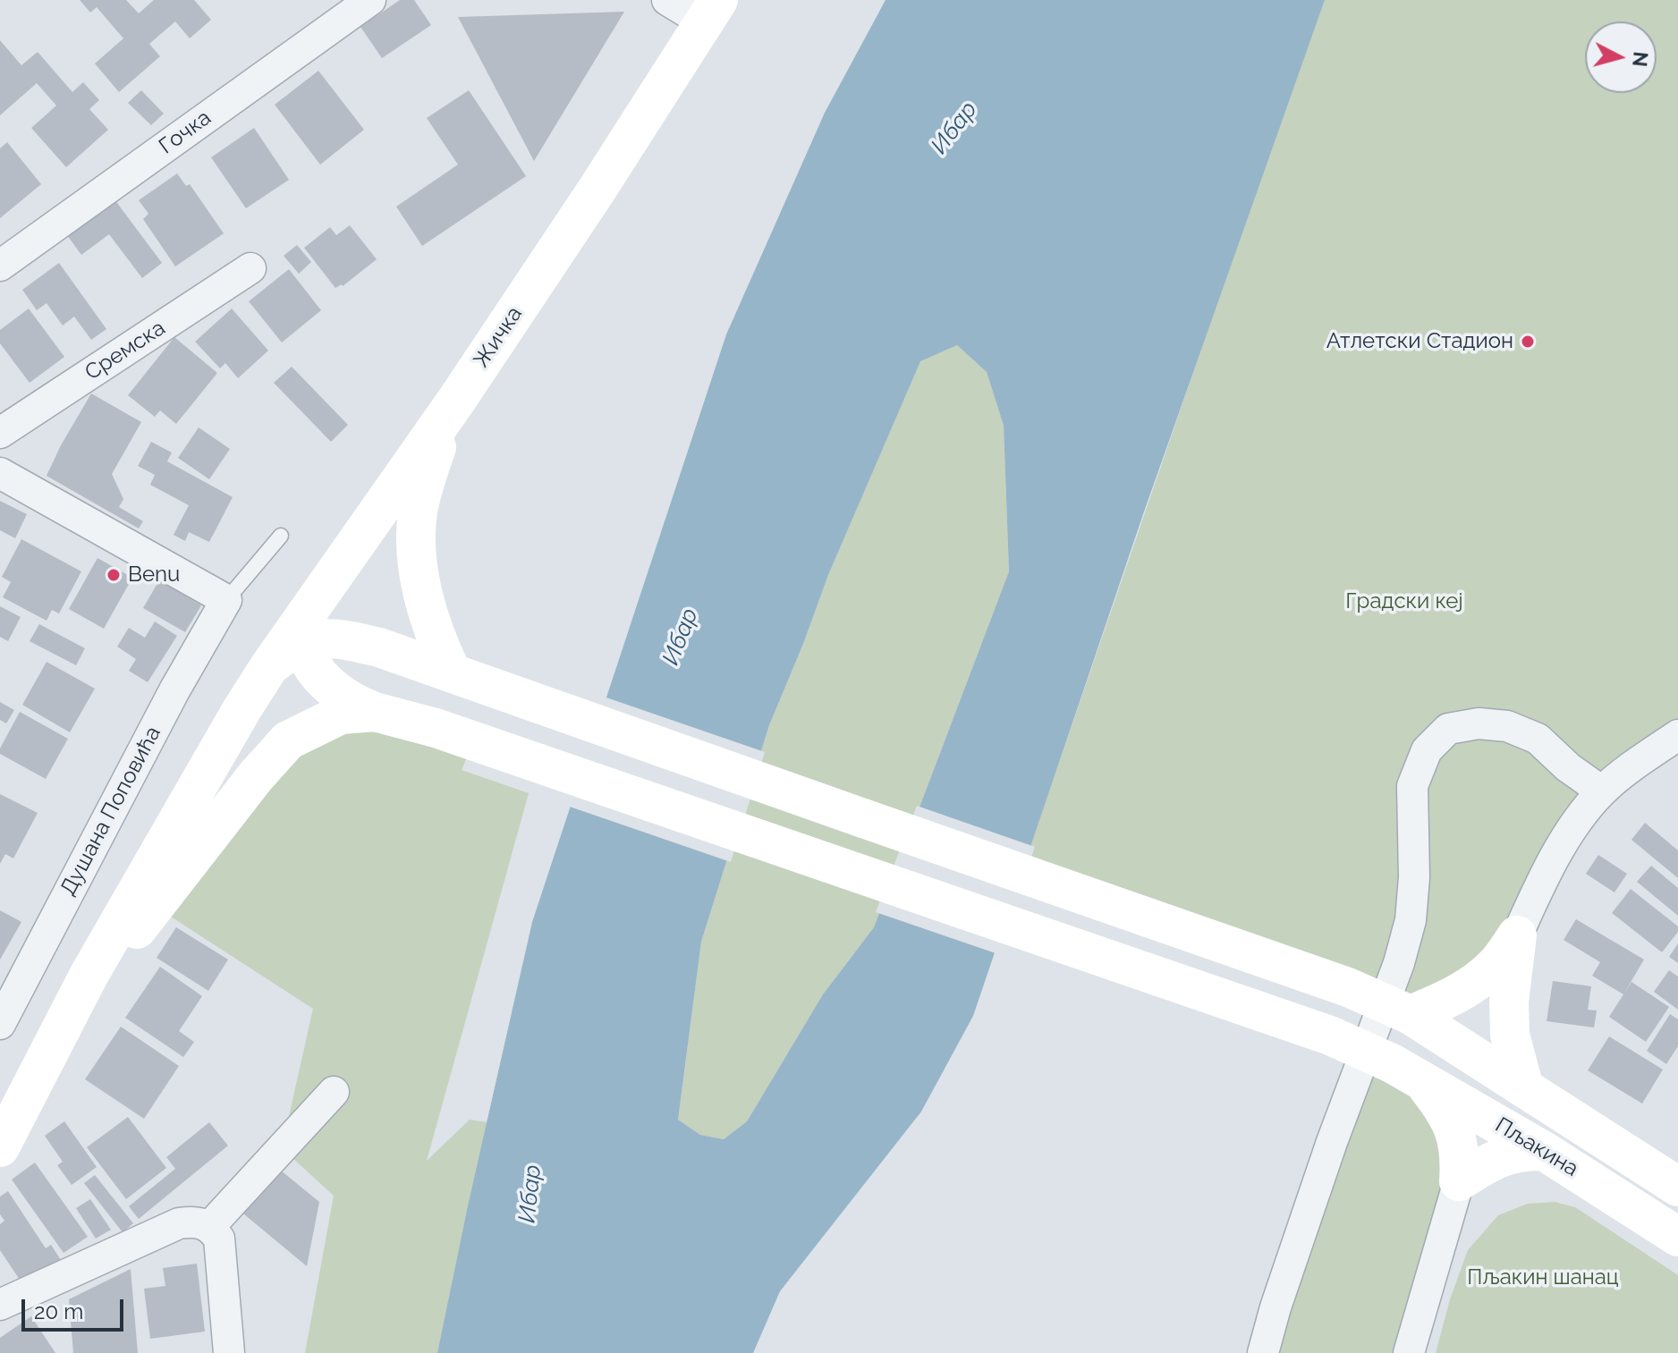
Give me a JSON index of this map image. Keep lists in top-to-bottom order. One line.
{"streets":{"main road":["Жичка","Пљакина"],"street":["Гочка","Сремска","Душана Поповића"]},"water":["Ибар"],"parks":["Градски кеј","Пљакин шанац"],"places":["Атлетски Стадион","Benu"],"scale_bar":"20 m","north":"right"}
